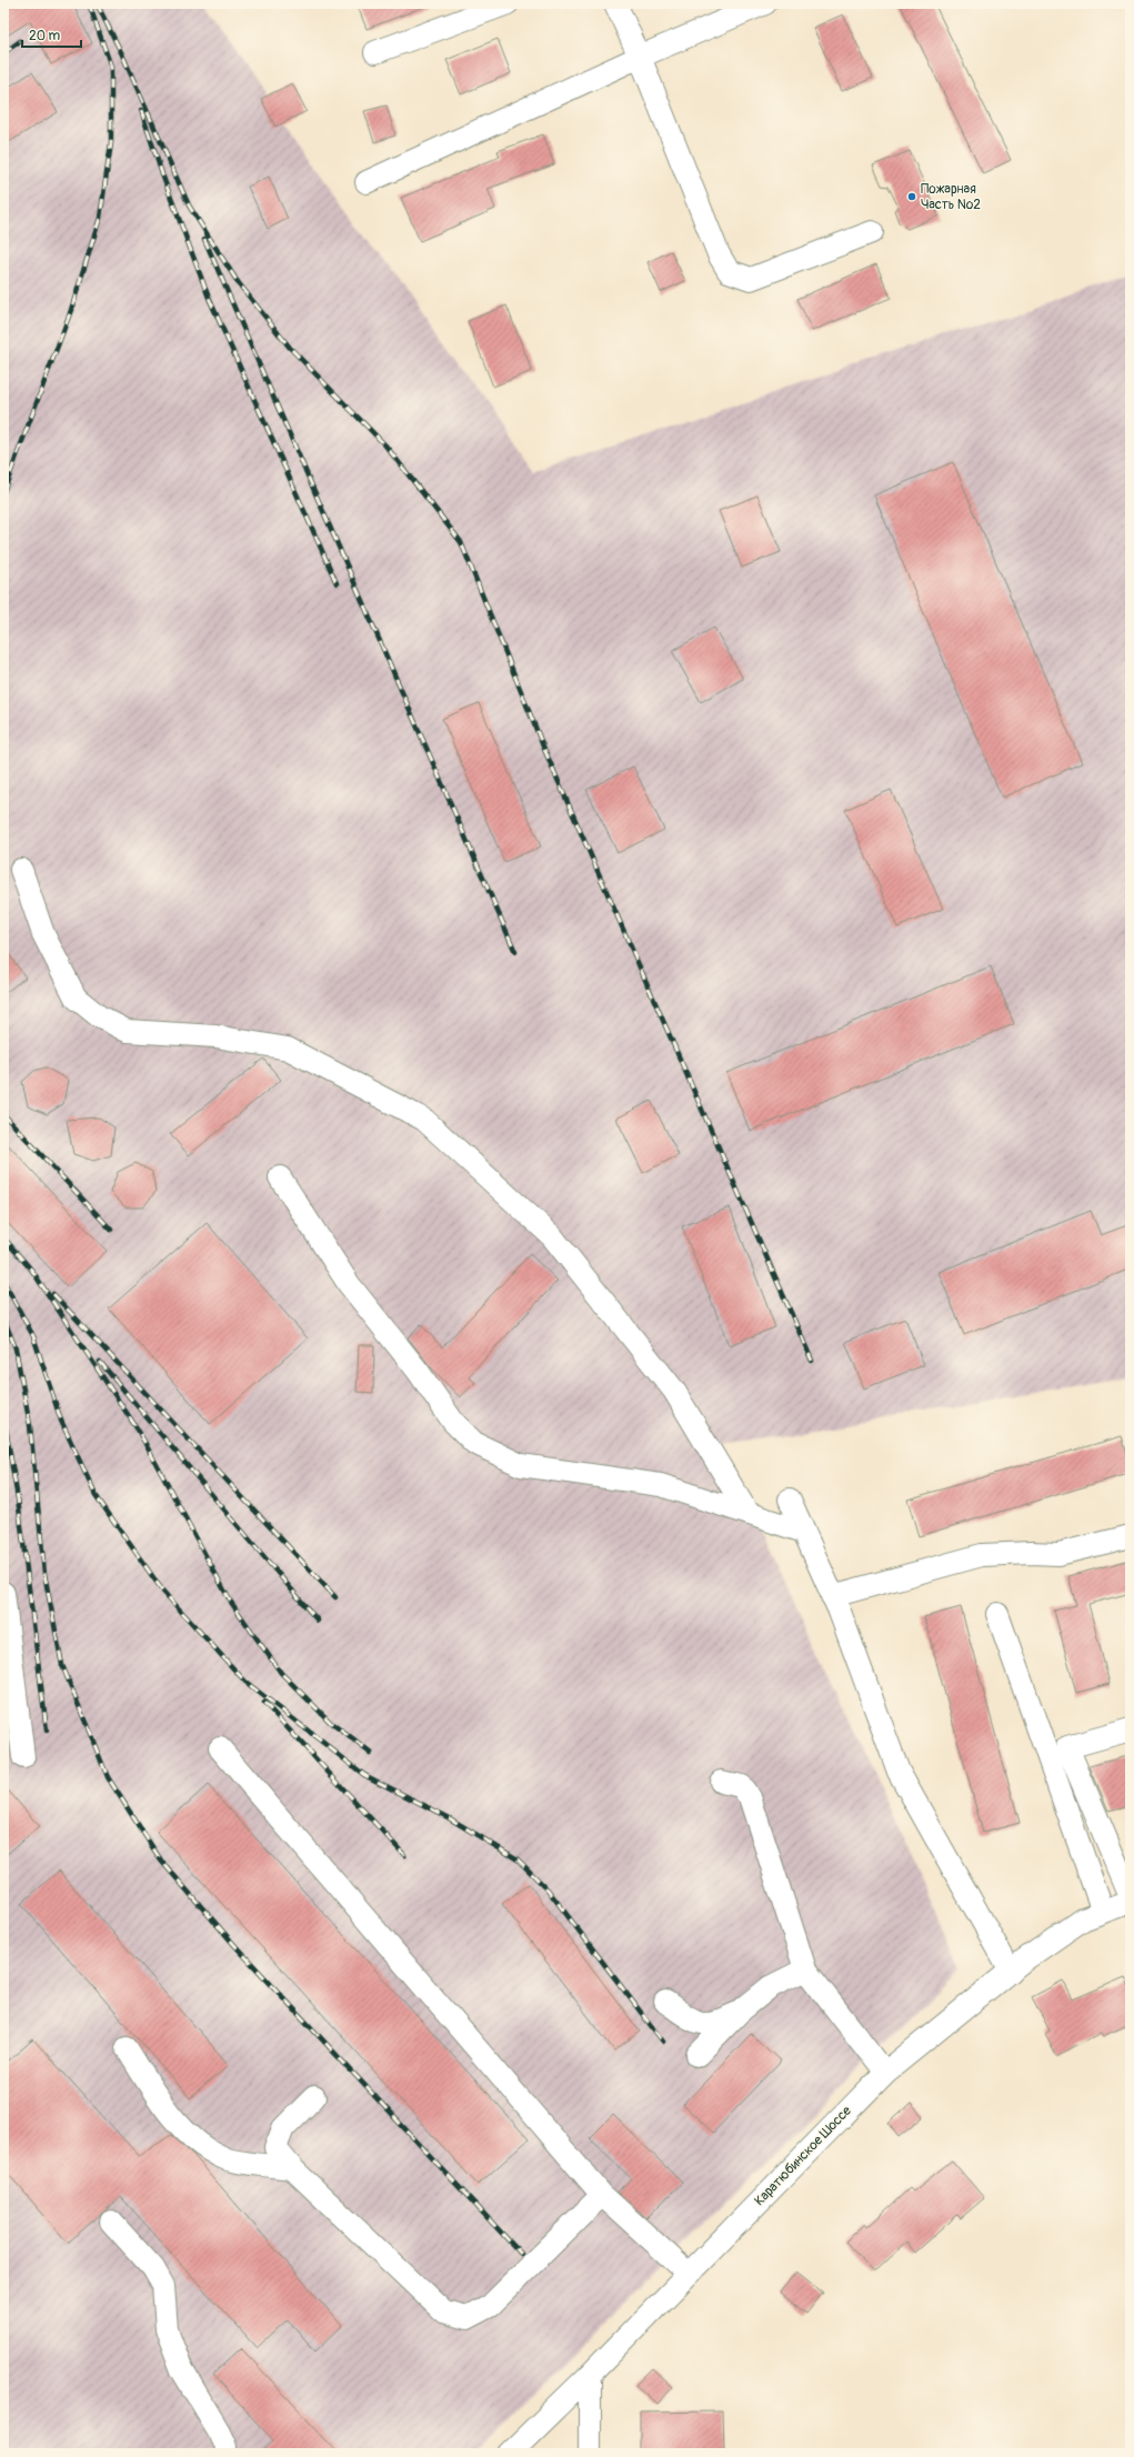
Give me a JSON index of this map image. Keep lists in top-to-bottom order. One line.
{"streets":{"street":["Каратюбинское Шоссе"]},"places":["Пожарная Часть №2"],"scale_bar":"20 m"}
